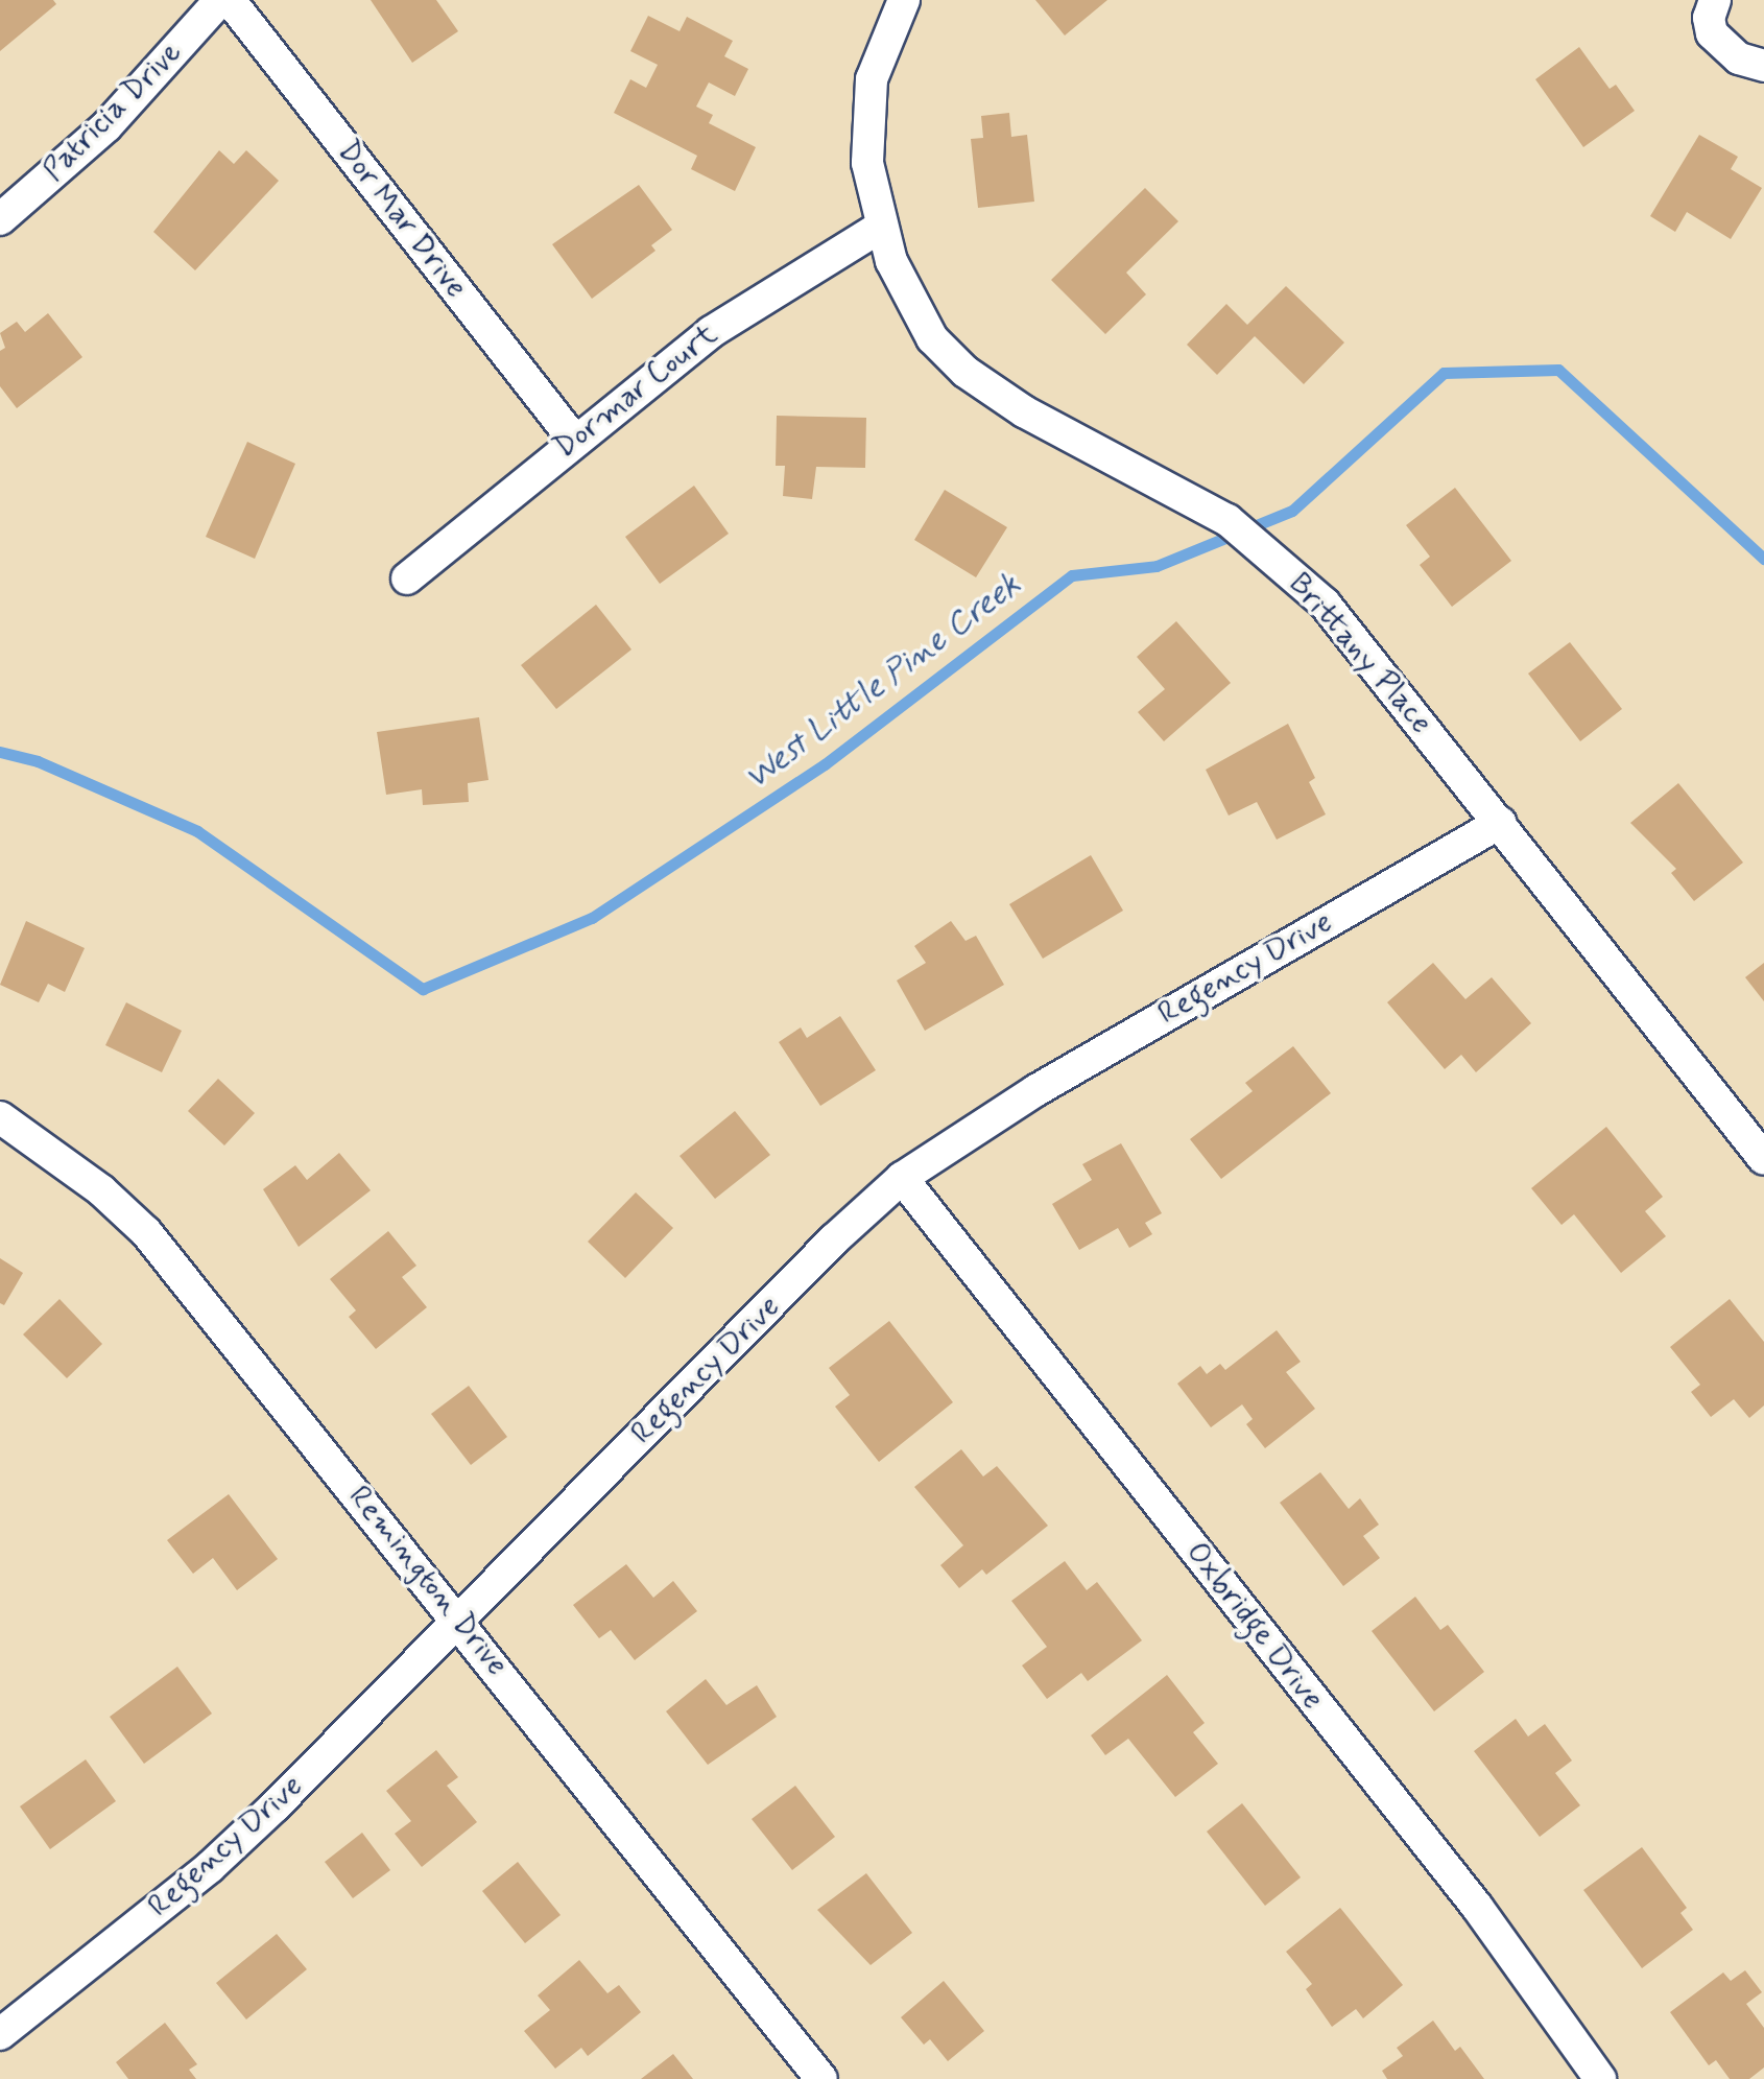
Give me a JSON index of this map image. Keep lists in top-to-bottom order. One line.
{"streets":{"street":["Patricia Drive","Dor Mar Drive","Dormar Court","Brittany Place","Regency Drive","Remington Drive","Oxbridge Drive"]},"crossings":[["Dor Mar Drive","Dormar Court"],["Dormar Court","Brittany Place"],["Brittany Place","Regency Drive"],["Regency Drive","Remington Drive"],["Regency Drive","Oxbridge Drive"]],"water":["West Little Pine Creek"]}
